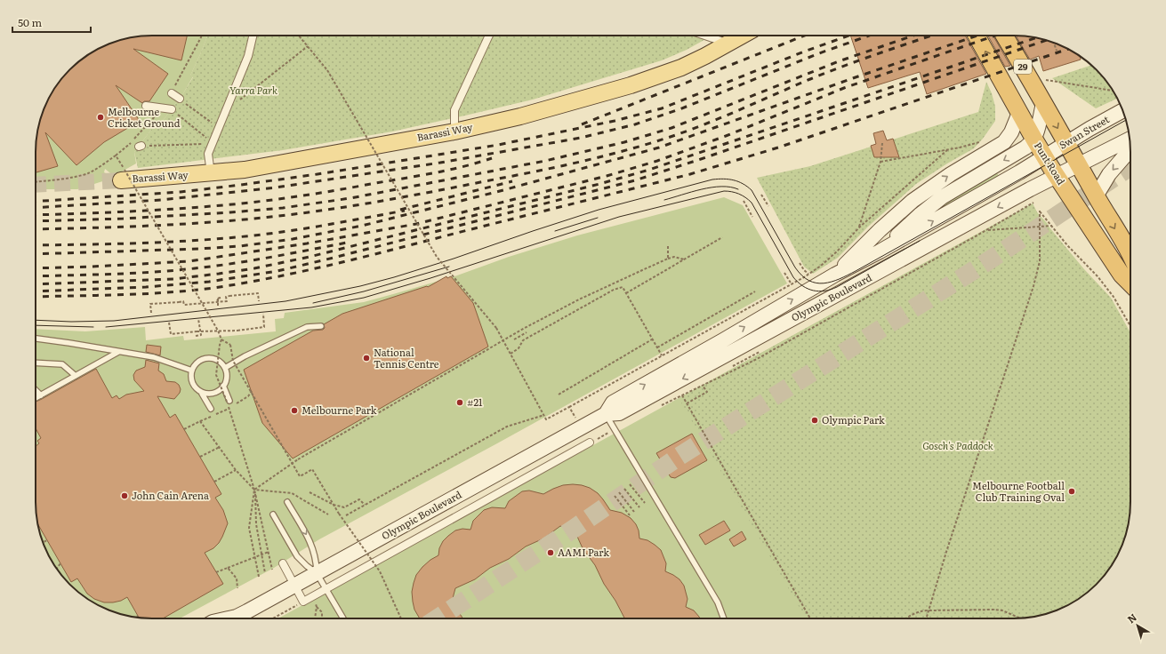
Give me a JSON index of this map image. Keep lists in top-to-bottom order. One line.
{"streets":{"highway":["29","Punt Road"],"main road":["Barassi Way","Swan Street","Olympic Boulevard"]},"crossings":[["29","Swan Street"],["Swan Street","Punt Road"],["Swan Street","Olympic Boulevard"],["Punt Road","Olympic Boulevard"]],"parks":["Yarra Park","Gosch's Paddock"],"places":["Melbourne Cricket Ground","National Tennis Centre","#21","Melbourne Park","Olympic Park","Melbourne Football Club Training Oval","John Cain Arena","AAMI Park"],"scale_bar":"50 m","north":"top left"}
